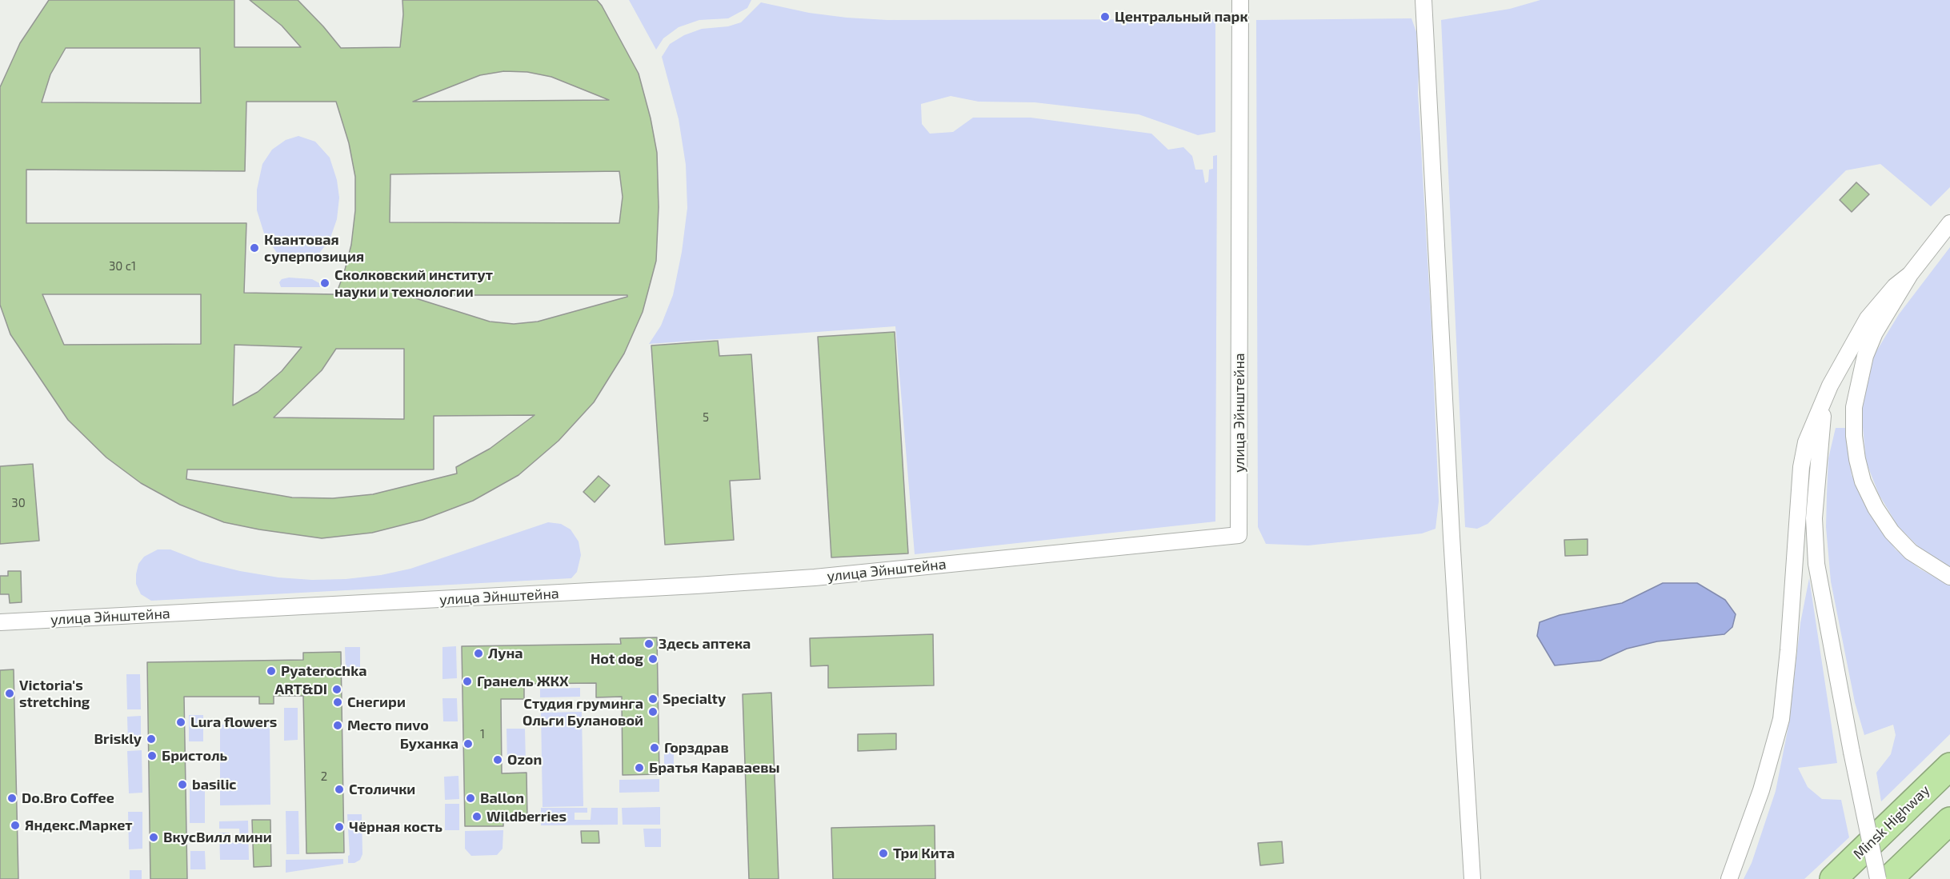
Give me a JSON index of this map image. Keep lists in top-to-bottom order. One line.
{"streets":{"highway":["Minsk Highway"],"street":["улица Эйнштейна"]},"places":["Центральный парк","Квантовая суперпозиция","Сколковский институт науки и технологии","Здесь аптека","Луна","Hot dog","Pyaterochka","Гранель ЖКХ","ART&DI","Victoria's stretching","Specialty","Снегири","Студия груминга Ольги Булановой","Lura flowers","Место пиvo","Briskly","Буханка","Горздрав","Бристоль","Ozon","Братья Караваевы","basilic","Столички","Do.Bro Coffee","Ballon","Wildberries","Яндекс.Маркет","Чёрная кость","ВкусВилл мини","Три Кита"],"house_numbers":["30 с1","5","30","1","2"]}
